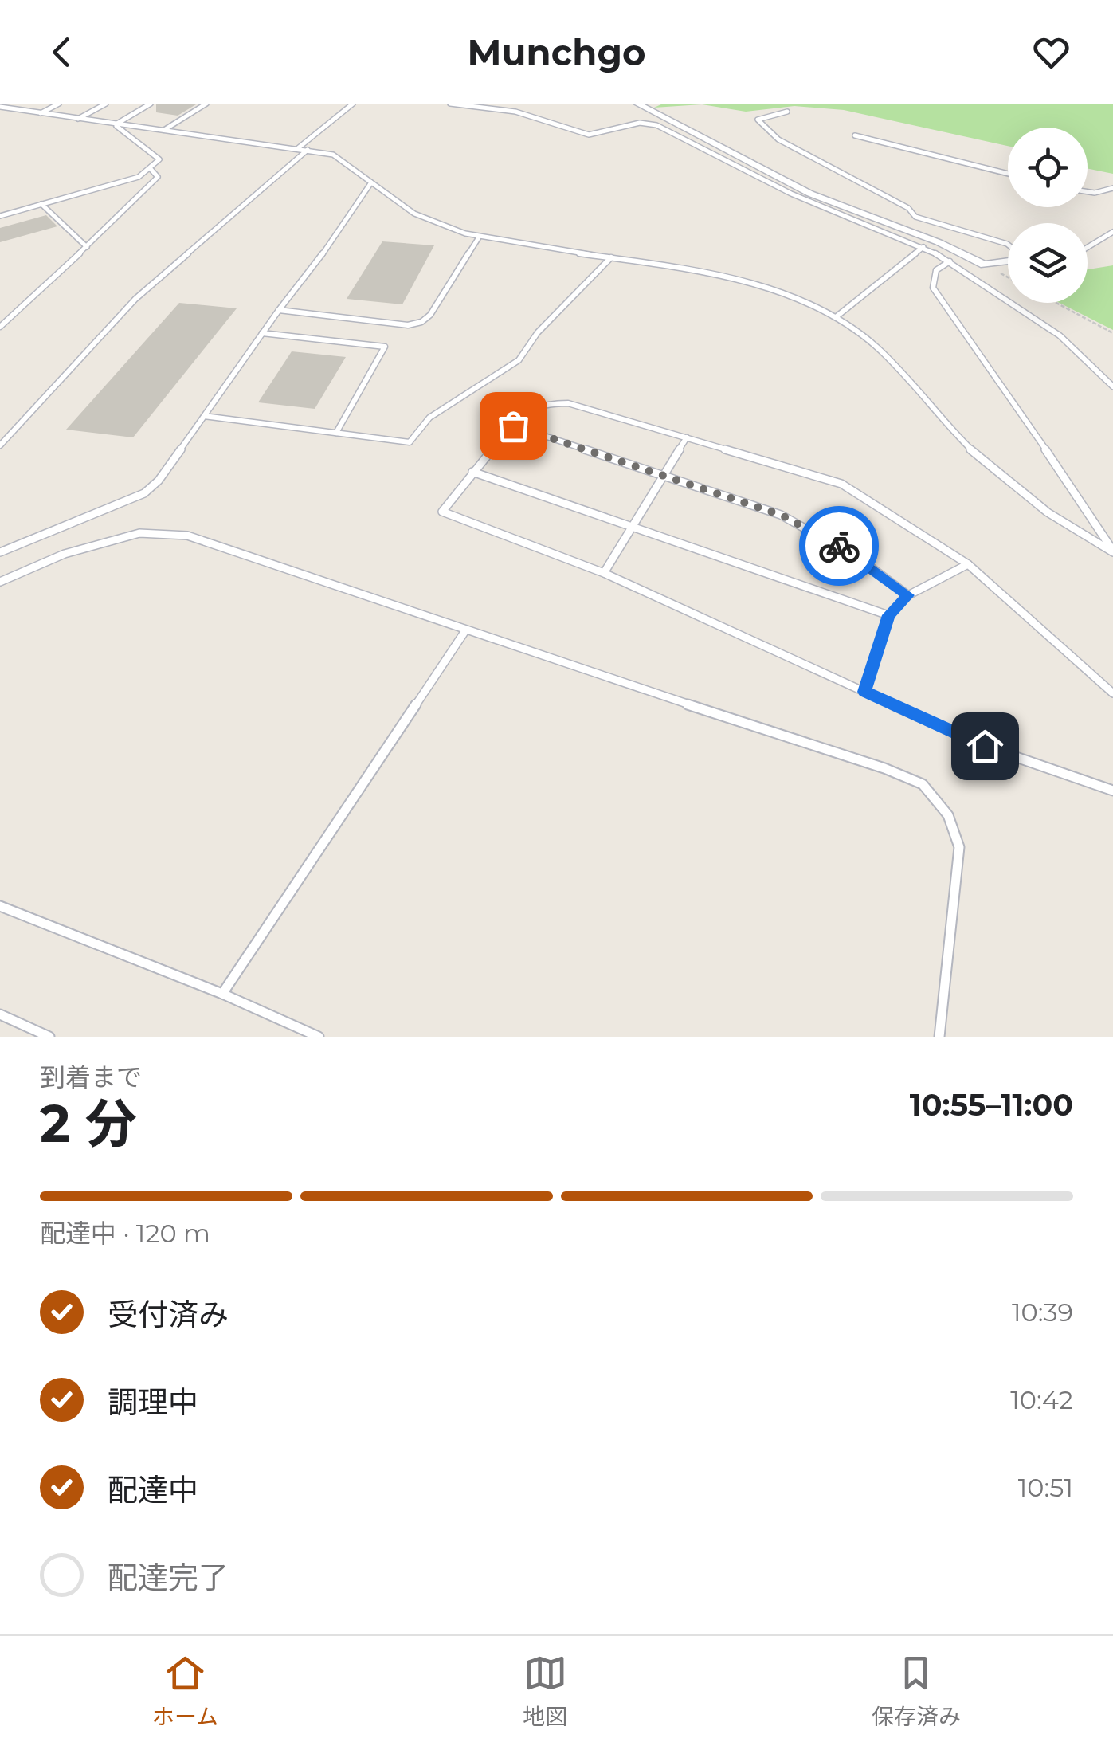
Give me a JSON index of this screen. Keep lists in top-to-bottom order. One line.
{"page":{"header":"Munchgo","heading":["2 分","到着まで","10:55–11:00"],"bar":"配達中 · 120 m","list":[["受付済み","10:39"],["調理中","10:42"],["配達中","10:51"],"配達完了"],"tabs":["ホーム","地図","保存済み"]}}
